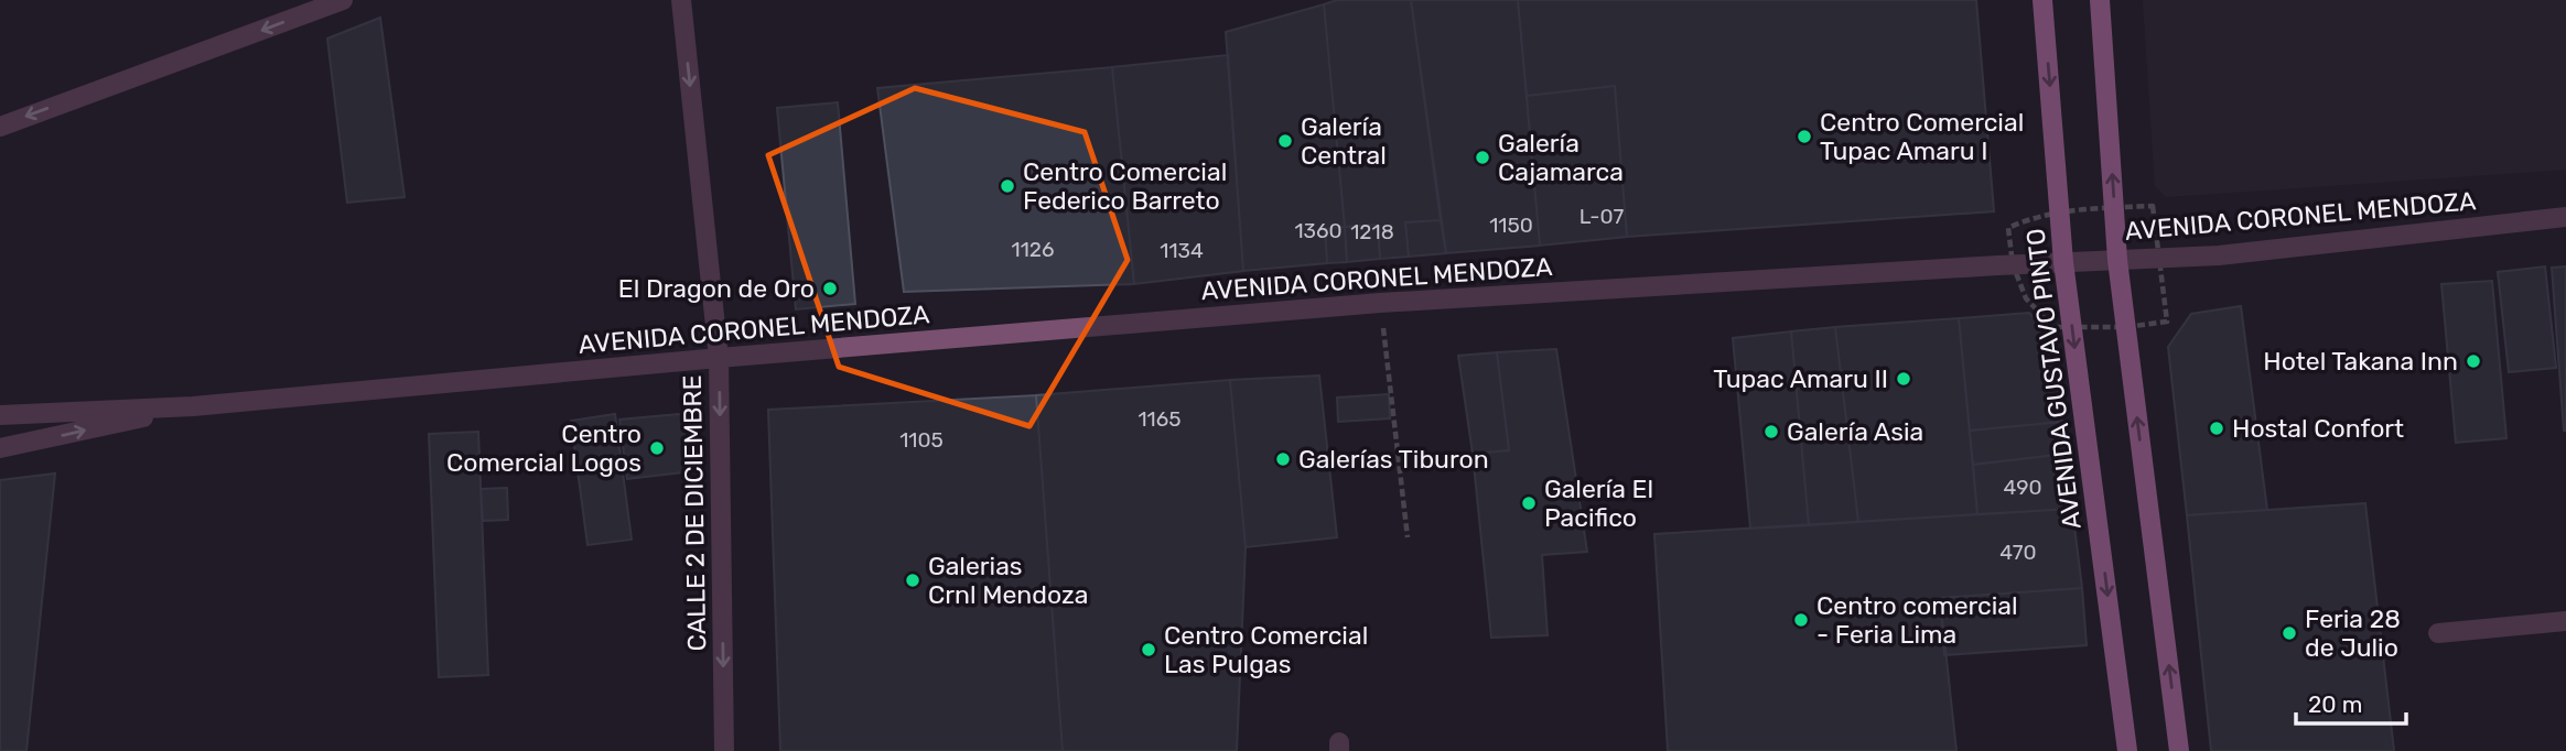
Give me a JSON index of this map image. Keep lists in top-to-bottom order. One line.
{"streets":{"main road":["AVENIDA GUSTAVO PINTO"],"street":["AVENIDA CORONEL MENDOZA","CALLE 2 DE DICIEMBRE"]},"crossings":[["AVENIDA CORONEL MENDOZA","AVENIDA GUSTAVO PINTO"],["AVENIDA CORONEL MENDOZA","CALLE 2 DE DICIEMBRE"]],"one_way":["CALLE 2 DE DICIEMBRE"],"places":["Centro Comercial Tupac Amaru I","Galería Central","Galería Cajamarca","Centro Comercial Federico Barreto","El Dragon de Oro","Hotel Takana Inn","Tupac Amaru II","Hostal Confort","Galería Asia","Centro Comercial Logos","Galerías Tiburon","Galería El Pacifico","Galerias Crnl Mendoza","Centro comercial - Feria Lima","Feria 28 de Julio","Centro Comercial Las Pulgas"],"house_numbers":["L-07","1150","1360","1218","1126","1134","1165","1105","490","470"],"scale_bar":"20 m"}
